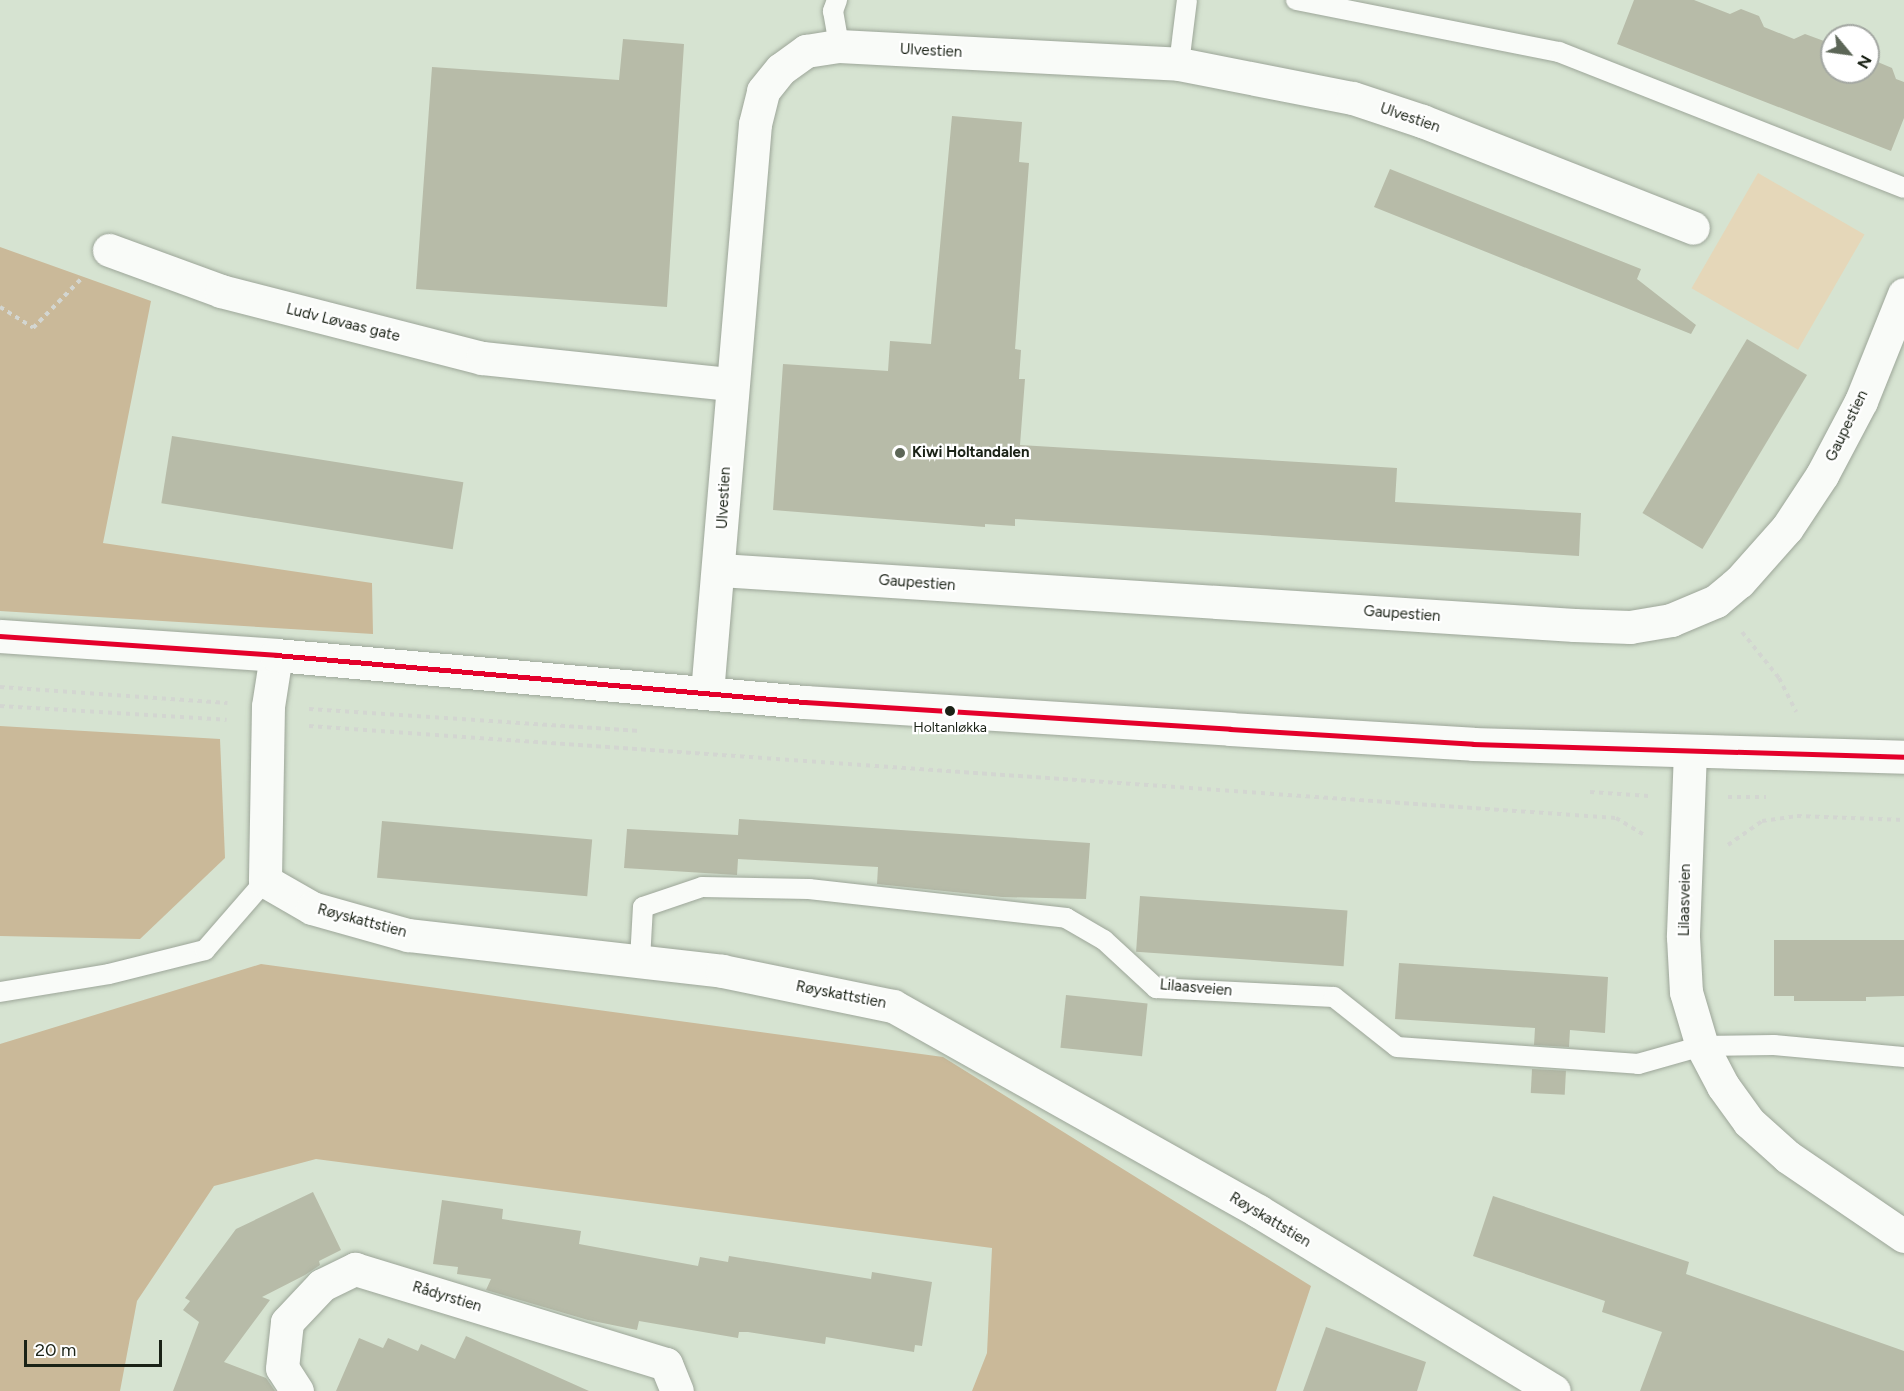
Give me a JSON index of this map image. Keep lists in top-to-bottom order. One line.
{"streets":{"street":["Ulvestien","Ludv Løvaas gate","Gaupestien","Lilaasveien","Røyskattstien","Rådyrstien"]},"crossings":[["Ulvestien","Ludv Løvaas gate"],["Ulvestien","Gaupestien"],["Lilaasveien","Røyskattstien"]],"places":["Kiwi Holtandalen","Holtanløkka"],"scale_bar":"20 m","north":"bottom right"}
